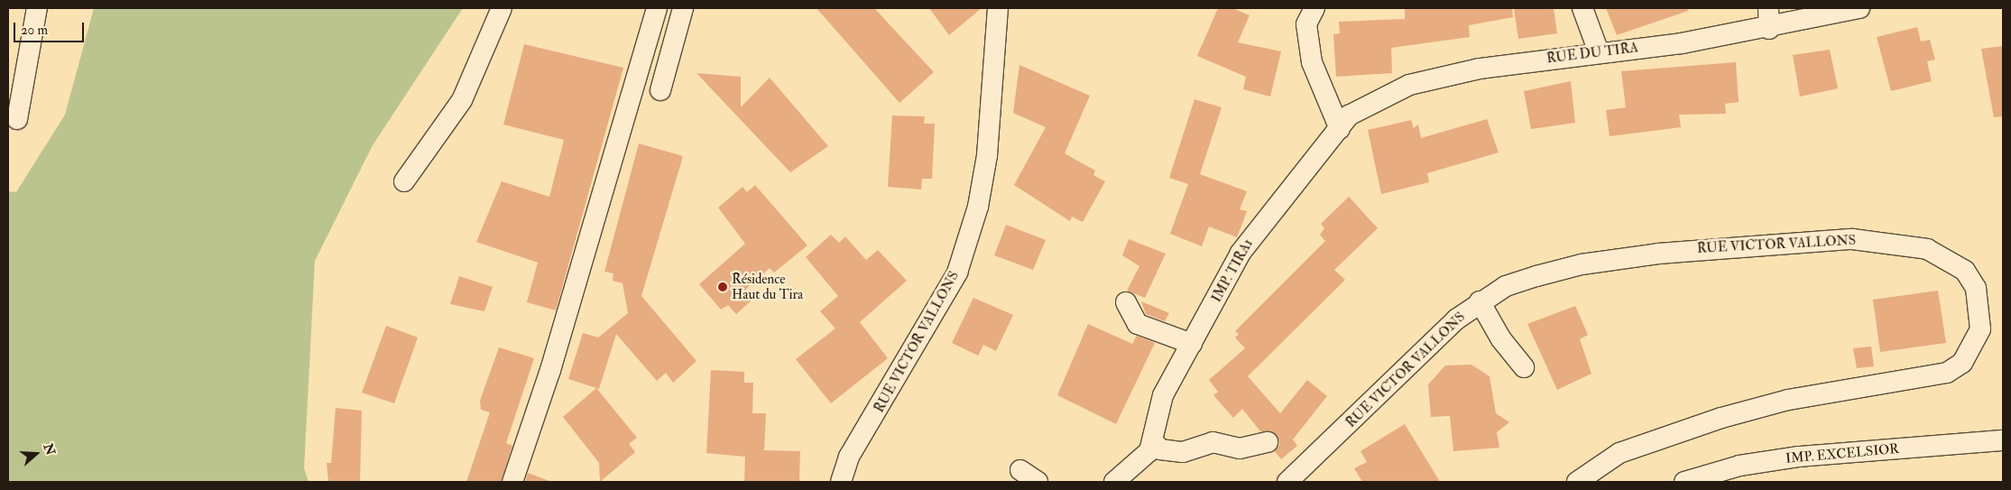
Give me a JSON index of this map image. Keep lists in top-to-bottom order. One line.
{"streets":{"street":["RUE DU TIRA","RUE VICTOR VALLONS","IMP. TIRA1","IMP. EXCELSIOR"]},"crossings":[["RUE DU TIRA","IMP. TIRA1"]],"places":["Résidence Haut du Tira"],"scale_bar":"20 m","north":"right"}
